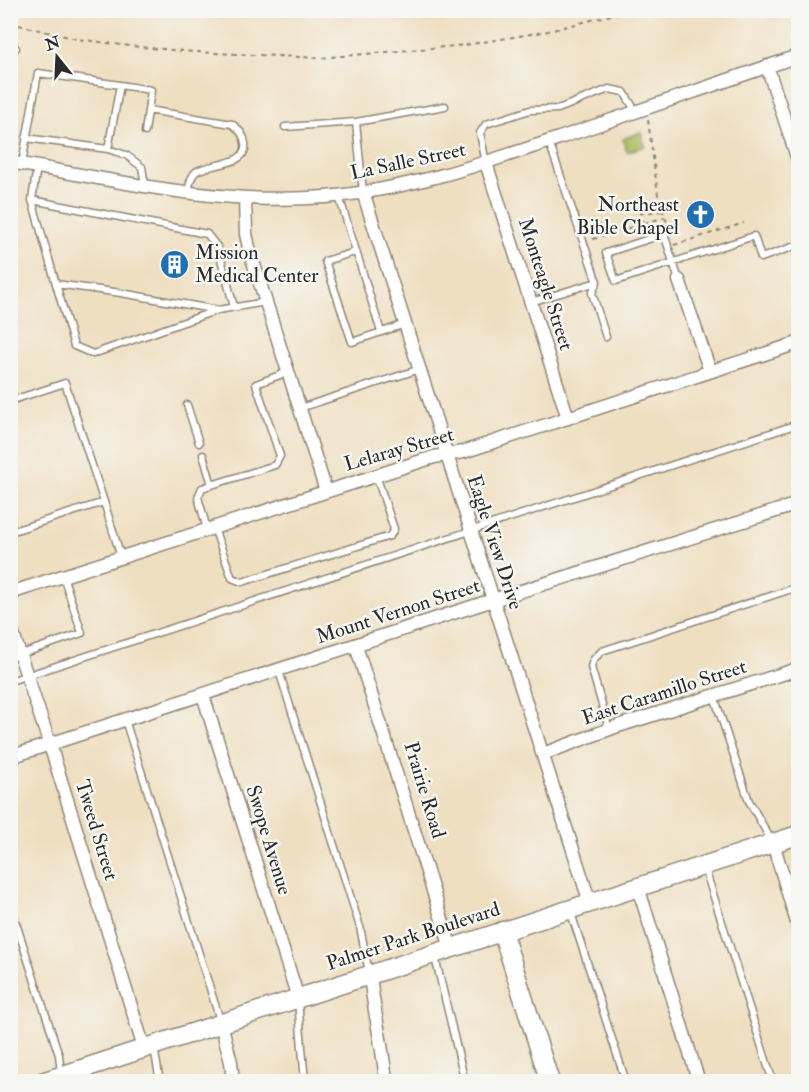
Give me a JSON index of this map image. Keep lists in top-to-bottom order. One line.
{"streets":{"main road":["Palmer Park Boulevard"],"street":["La Salle Street","Monteagle Street","Lelaray Street","Eagle View Drive","Mount Vernon Street","East Caramillo Street","Prairie Road","Tweed Street","Swope Avenue"]},"crossings":[["La Salle Street","Monteagle Street"],["La Salle Street","Eagle View Drive"],["Monteagle Street","Lelaray Street"],["Lelaray Street","Eagle View Drive"],["Eagle View Drive","Mount Vernon Street"],["Eagle View Drive","East Caramillo Street"],["Eagle View Drive","Palmer Park Boulevard"],["Mount Vernon Street","Prairie Road"],["Mount Vernon Street","Tweed Street"],["Mount Vernon Street","Swope Avenue"],["Prairie Road","Palmer Park Boulevard"],["Tweed Street","Palmer Park Boulevard"],["Swope Avenue","Palmer Park Boulevard"]],"places":{"church":["Northeast Bible Chapel"],"building":["Mission Medical Center"]},"north":"top"}
